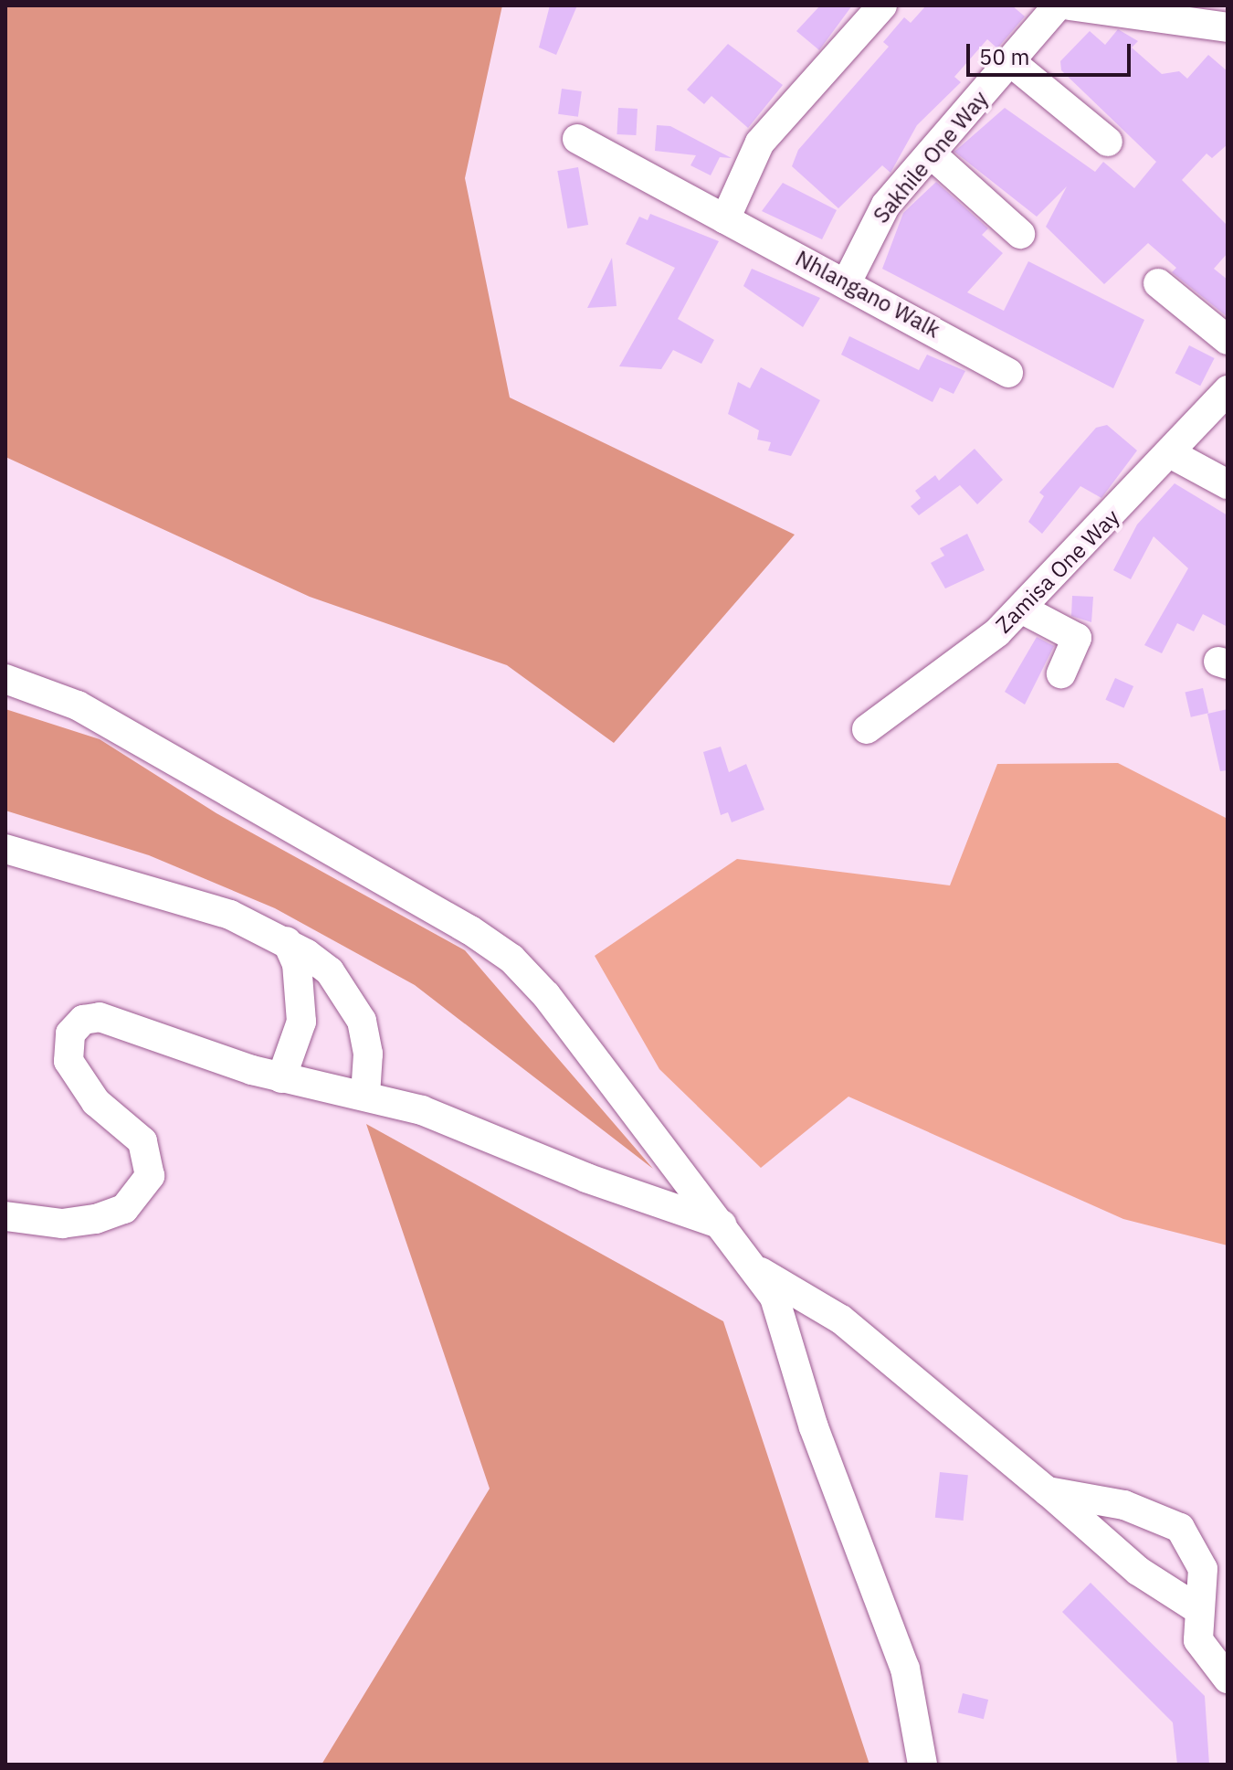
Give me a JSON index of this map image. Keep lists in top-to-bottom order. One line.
{"streets":{"street":["Sakhile One Way","Nhlangano Walk","Zamisa One Way"]},"crossings":[["Sakhile One Way","Nhlangano Walk"]],"scale_bar":"50 m"}
